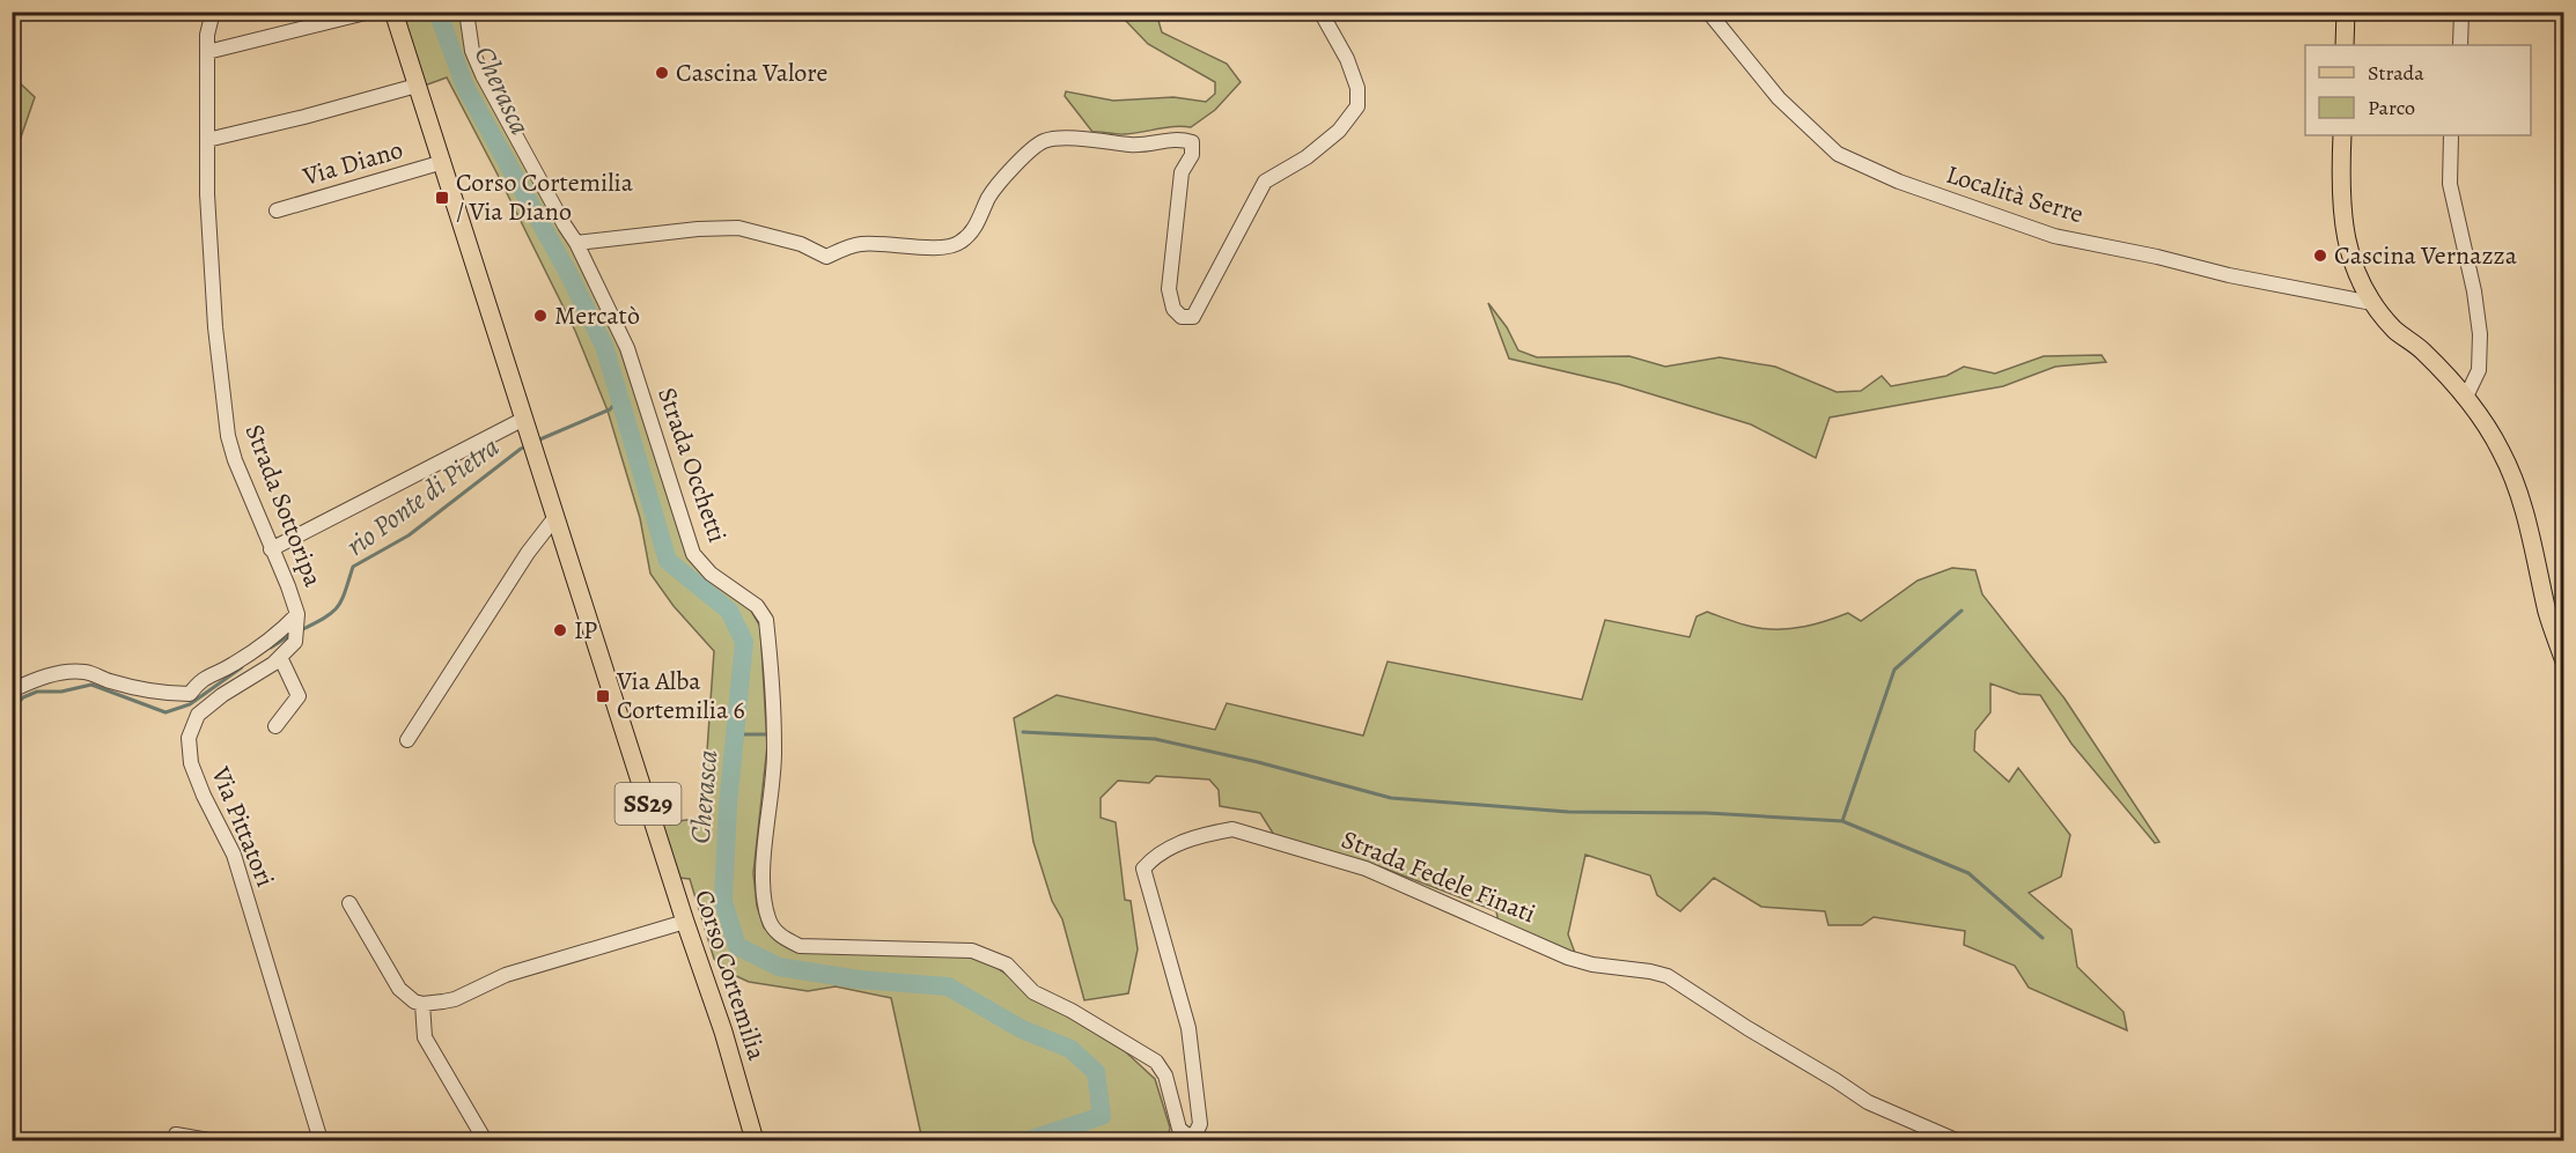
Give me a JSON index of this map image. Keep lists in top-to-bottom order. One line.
{"streets":{"main road":["SS29","Corso Cortemilia"],"street":["Via Diano","Località Serre","Strada Occhetti","Strada Sottoripa","Via Pittatori","Strada Fedele Finati"]},"crossings":[["Via Diano","SS29"],["Strada Occhetti","Strada Fedele Finati"],["Strada Sottoripa","Via Pittatori"],["SS29","Corso Cortemilia"]],"water":["Cherasca","rio Ponte di Pietra"],"places":{"other":["Cascina Valore","Cascina Vernazza","Mercatò","IP"],"transit":["Corso Cortemilia / Via Diano","Via Alba Cortemilia 6"]},"legend":["Strada","Parco"]}
